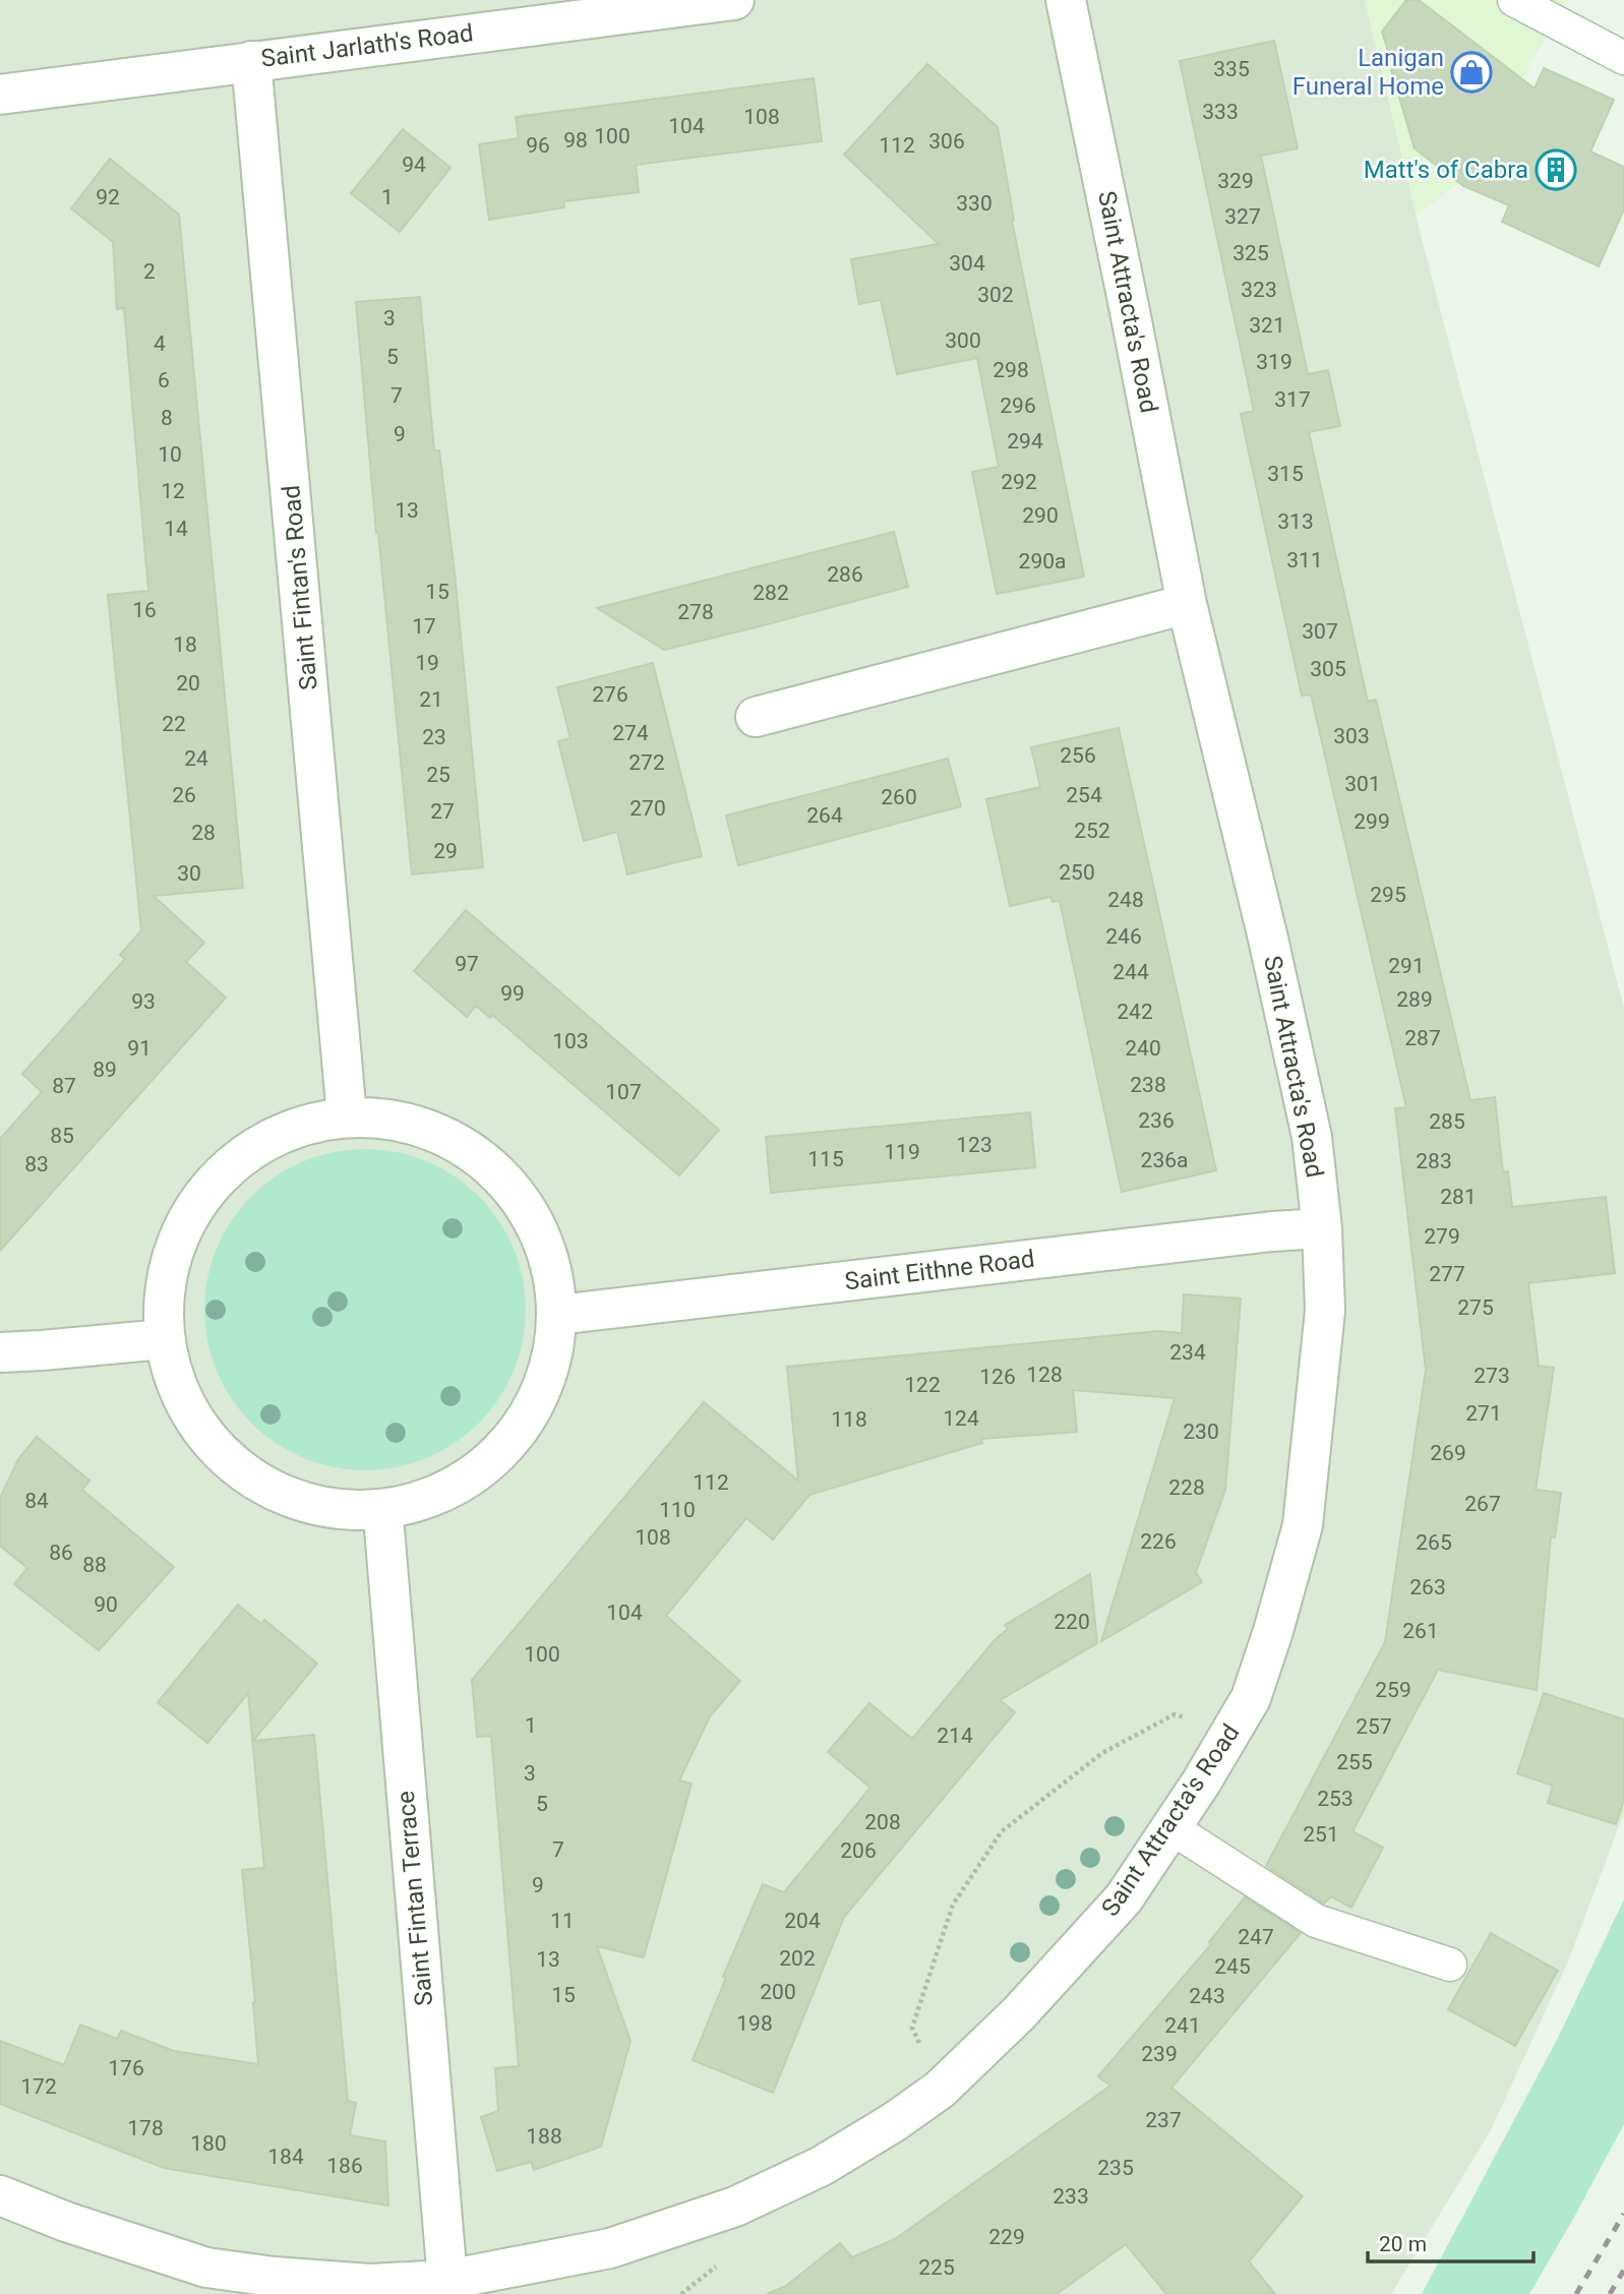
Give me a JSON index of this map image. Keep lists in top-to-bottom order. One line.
{"streets":{"street":["Saint Jarlath's Road","Saint Attracta's Road","Saint Fintan's Road","Saint Eithne Road","Saint Fintan Terrace"]},"crossings":[["Saint Jarlath's Road","Saint Fintan's Road"],["Saint Attracta's Road","Saint Eithne Road"],["Saint Attracta's Road","Saint Fintan Terrace"]],"places":{"shop":["Lanigan Funeral Home"],"building":["Matt's of Cabra"]},"house_numbers":["335","333","108","104","100","98","306","96","112","94","329","92","1","330","327","325","304","2","323","302","3","321","300","4","5","319","298","6","7","317","296","8","9","294","10","315","292","12","13","290","313","14","311","290a","286","15","282","16","278","17","307","18","19","305","20","276","21","22","274","303","23","256","24","272","25","301","26","254","260","270","27","264","299","252","28","29","250","30","295","248","246","97","291","244","99","289","93","242","287","103","91","240","89","238","87","107","236","285","85","123","119","115","236a","283","83","281","279","277","275","234","128","273","126","122","271","124","118","230","269","112","228","84","267","110","108","226","265","86","88","263","90","104","220","261","100","259","1","257","214","255","3","253","5","208","251","7","206","9","11","204","247","202","13","245","200","15","243","198","241","239","176","172","237","178","188","180","184","186","235","233","229","225"],"scale_bar":"20 m"}
